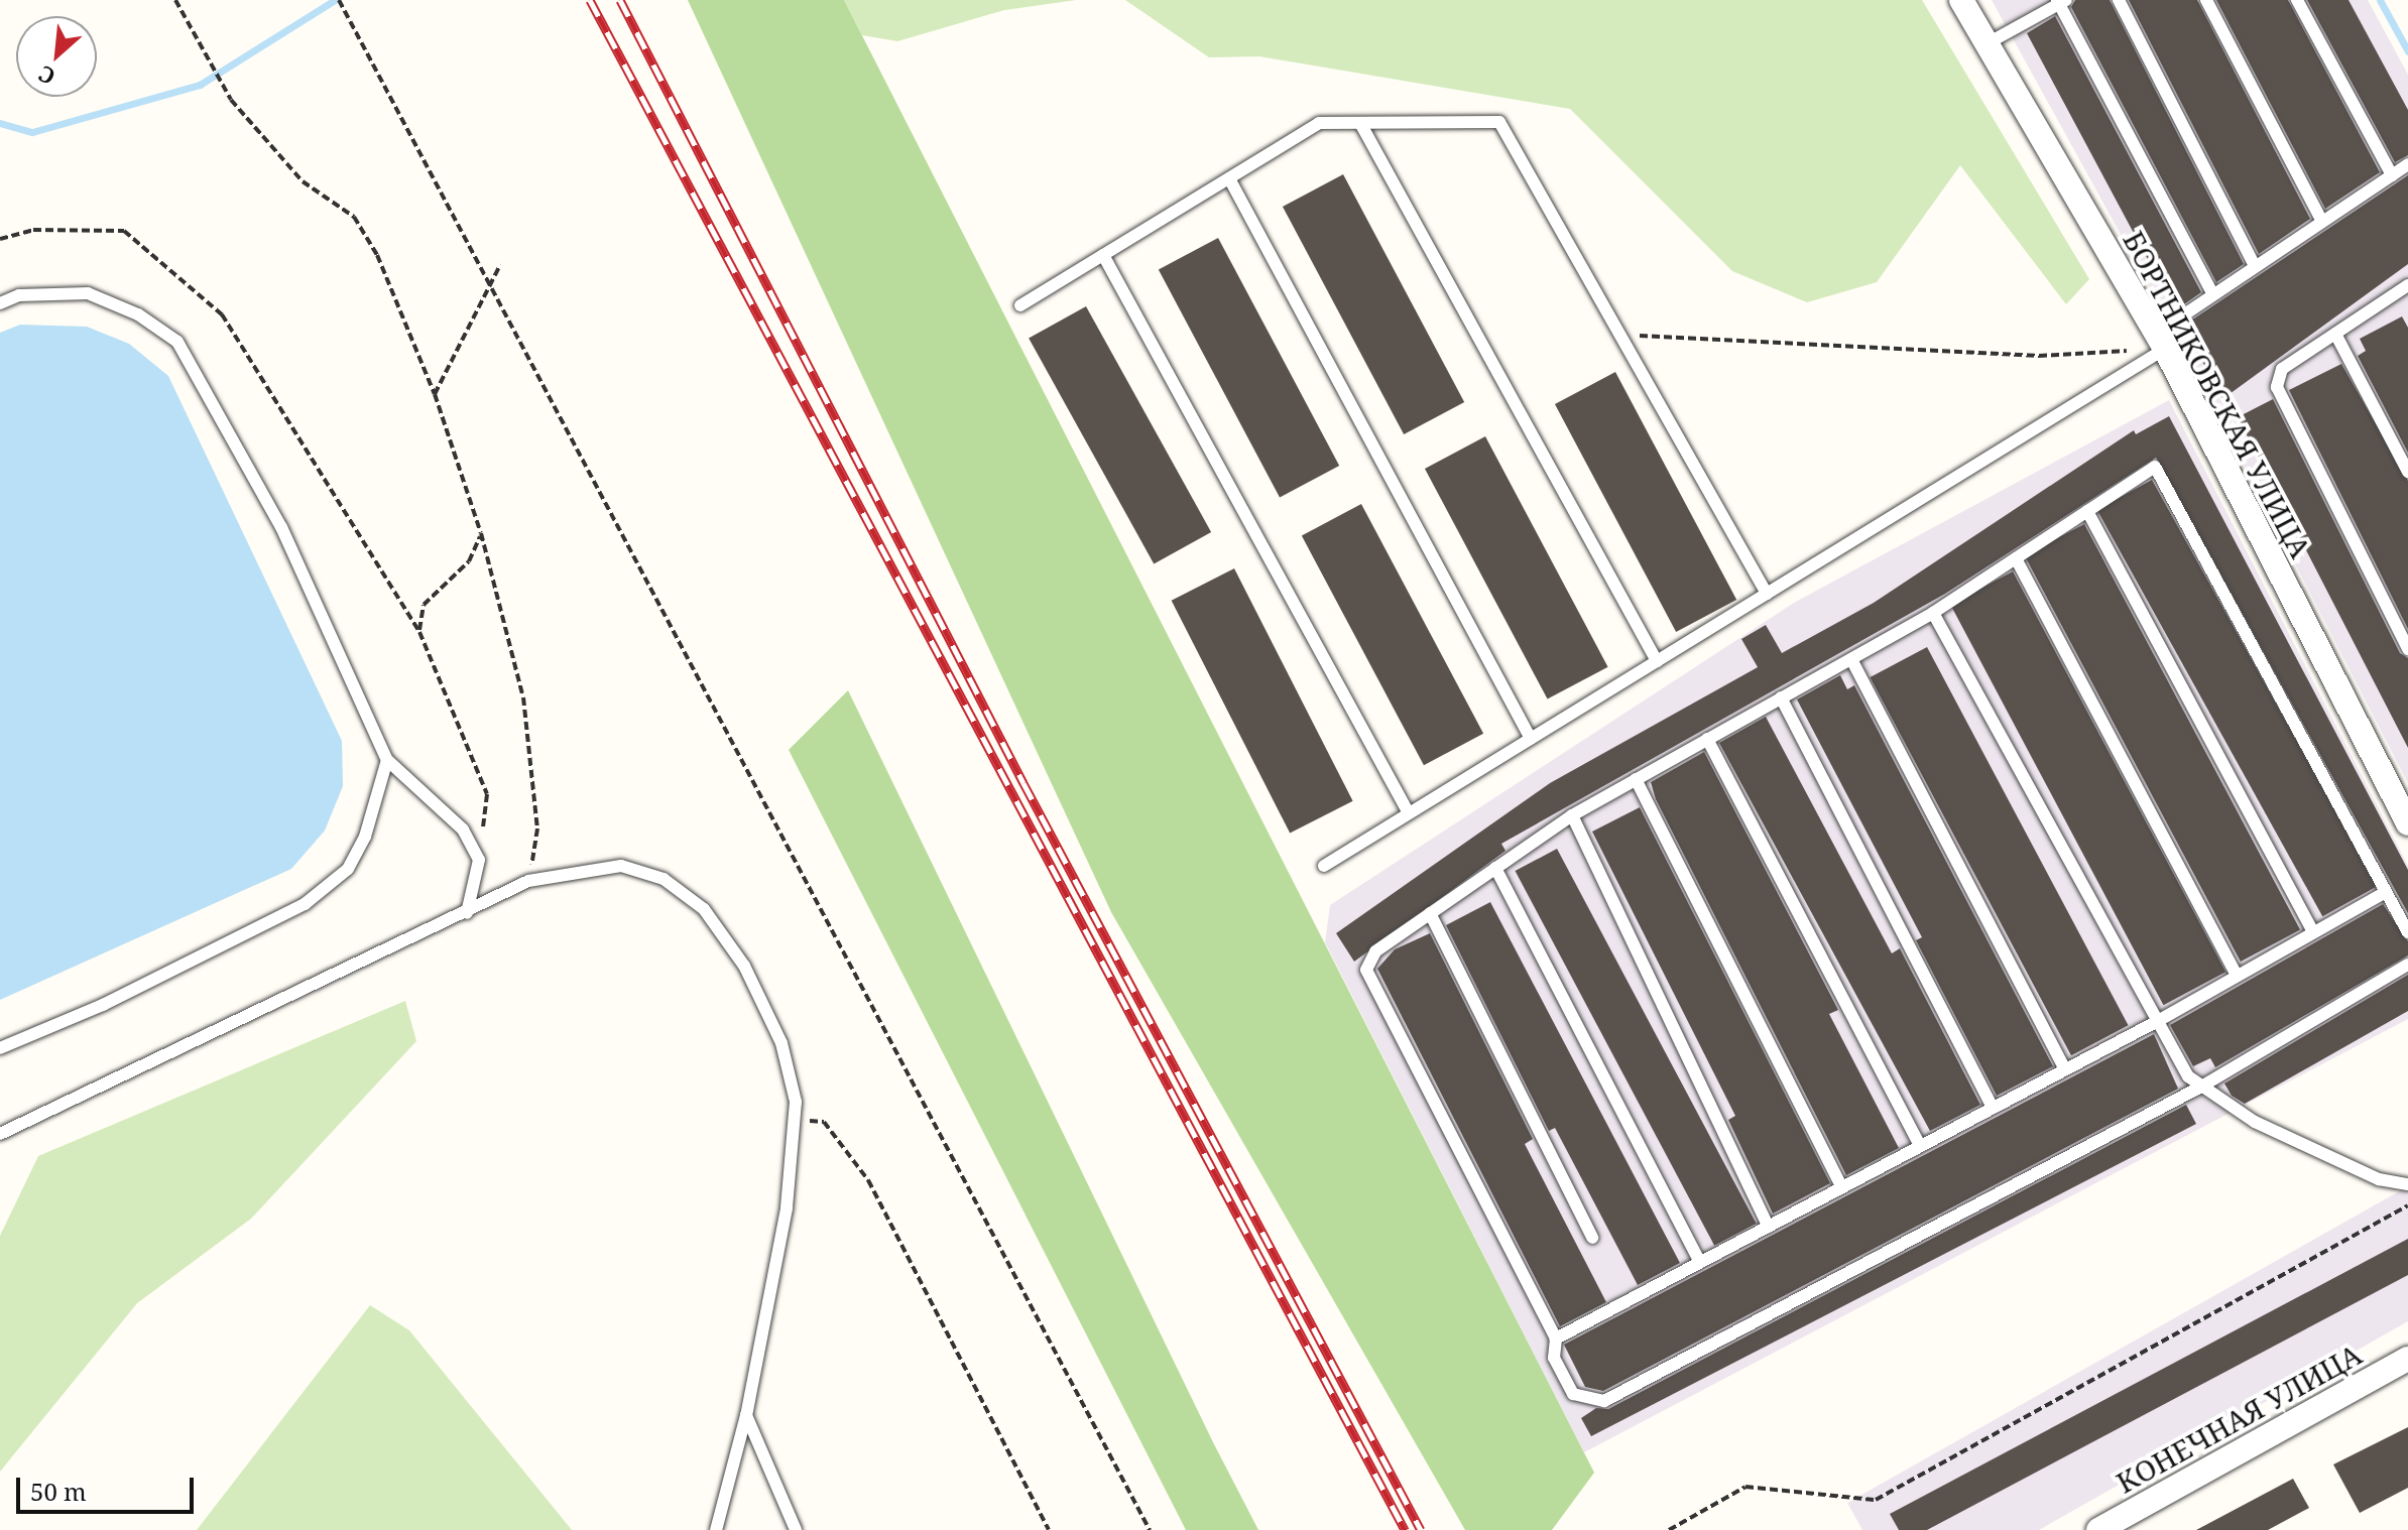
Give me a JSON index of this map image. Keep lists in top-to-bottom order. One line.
{"streets":{"street":["БОРТНИКОВСКАЯ УЛИЦА","КОНЕЧНАЯ УЛИЦА"]},"scale_bar":"50 m","north":"bottom left"}
